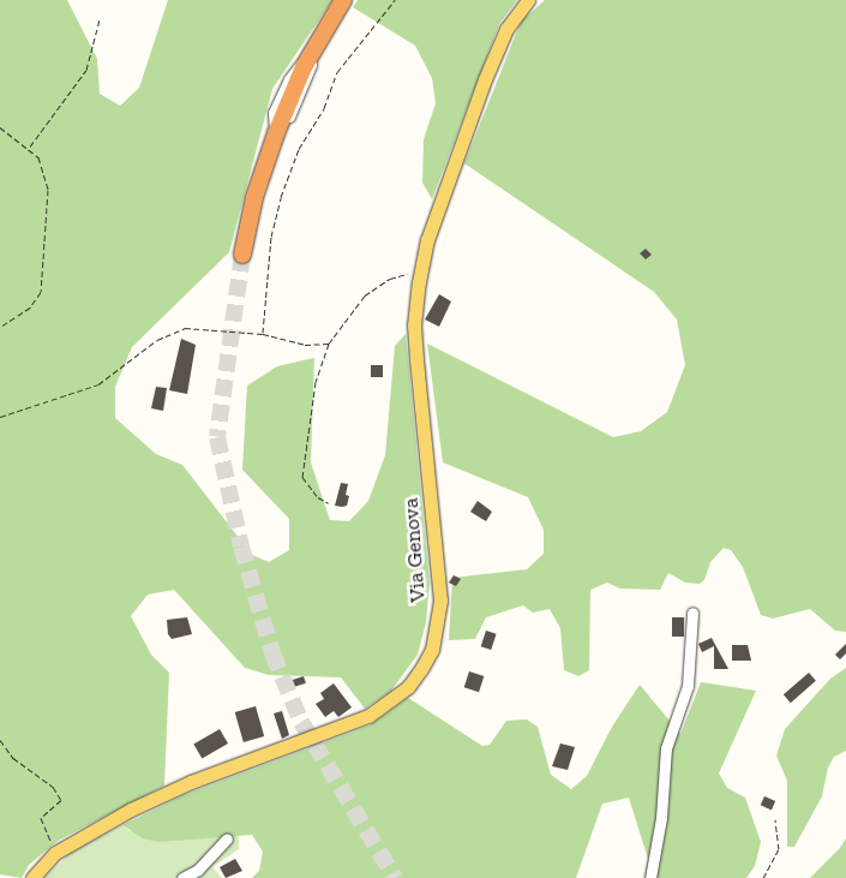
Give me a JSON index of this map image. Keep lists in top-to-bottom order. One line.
{"streets":{"main road":["Via Genova"]}}
